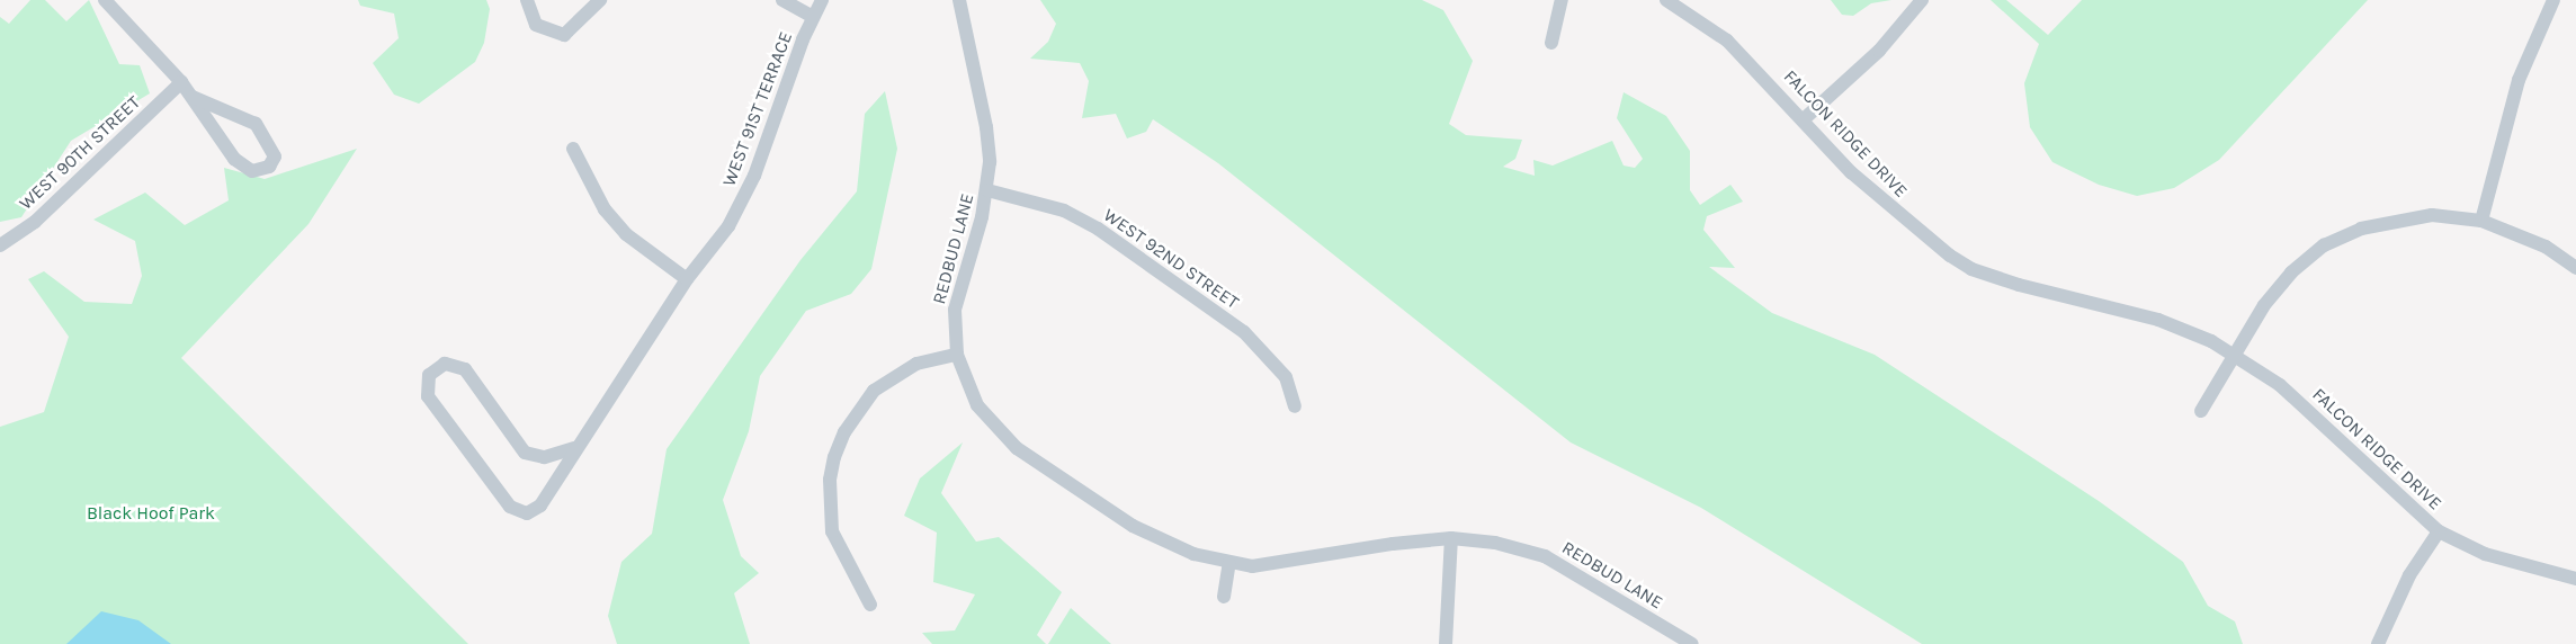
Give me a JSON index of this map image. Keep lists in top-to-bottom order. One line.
{"streets":{"street":["WEST 91ST TERRACE","FALCON RIDGE DRIVE","WEST 90TH STREET","REDBUD LANE","WEST 92ND STREET"]},"crossings":[["REDBUD LANE","WEST 92ND STREET"]],"parks":["Black Hoof Park"]}
